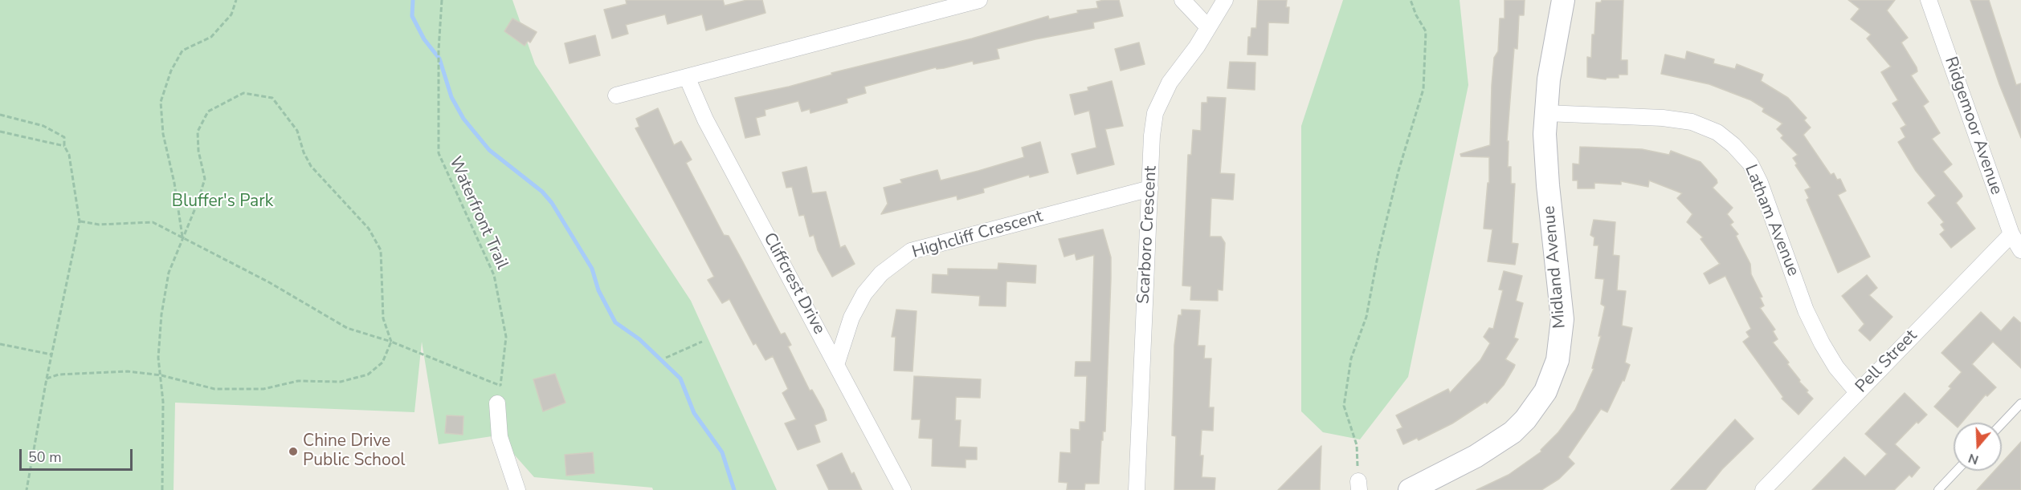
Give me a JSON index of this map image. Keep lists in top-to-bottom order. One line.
{"streets":{"street":["Ridgemoor Avenue","Latham Avenue","Highcliff Crescent","Scarboro Crescent","Midland Avenue","Cliffcrest Drive","Pell Street"],"path":["Waterfront Trail"]},"crossings":[["Ridgemoor Avenue","Pell Street"],["Latham Avenue","Midland Avenue"],["Latham Avenue","Pell Street"],["Highcliff Crescent","Scarboro Crescent"],["Highcliff Crescent","Cliffcrest Drive"]],"parks":["Bluffer's Park"],"places":["Chine Drive Public School"],"scale_bar":"50 m","north":"bottom"}
